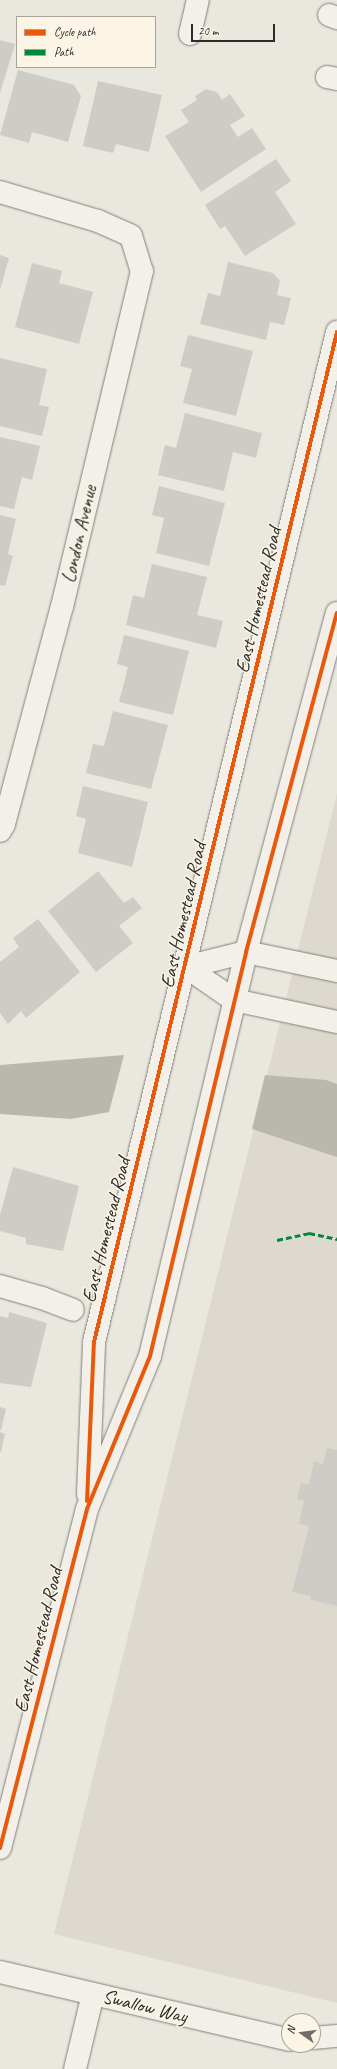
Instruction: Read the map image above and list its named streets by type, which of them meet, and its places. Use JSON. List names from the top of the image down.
{
  "streets": {
    "main road": ["London Avenue", "East Homestead Road", "Swallow Way"]
  },
  "legend": ["Cycle path", "Path"],
  "scale_bar": "20 m",
  "north": "left"
}
